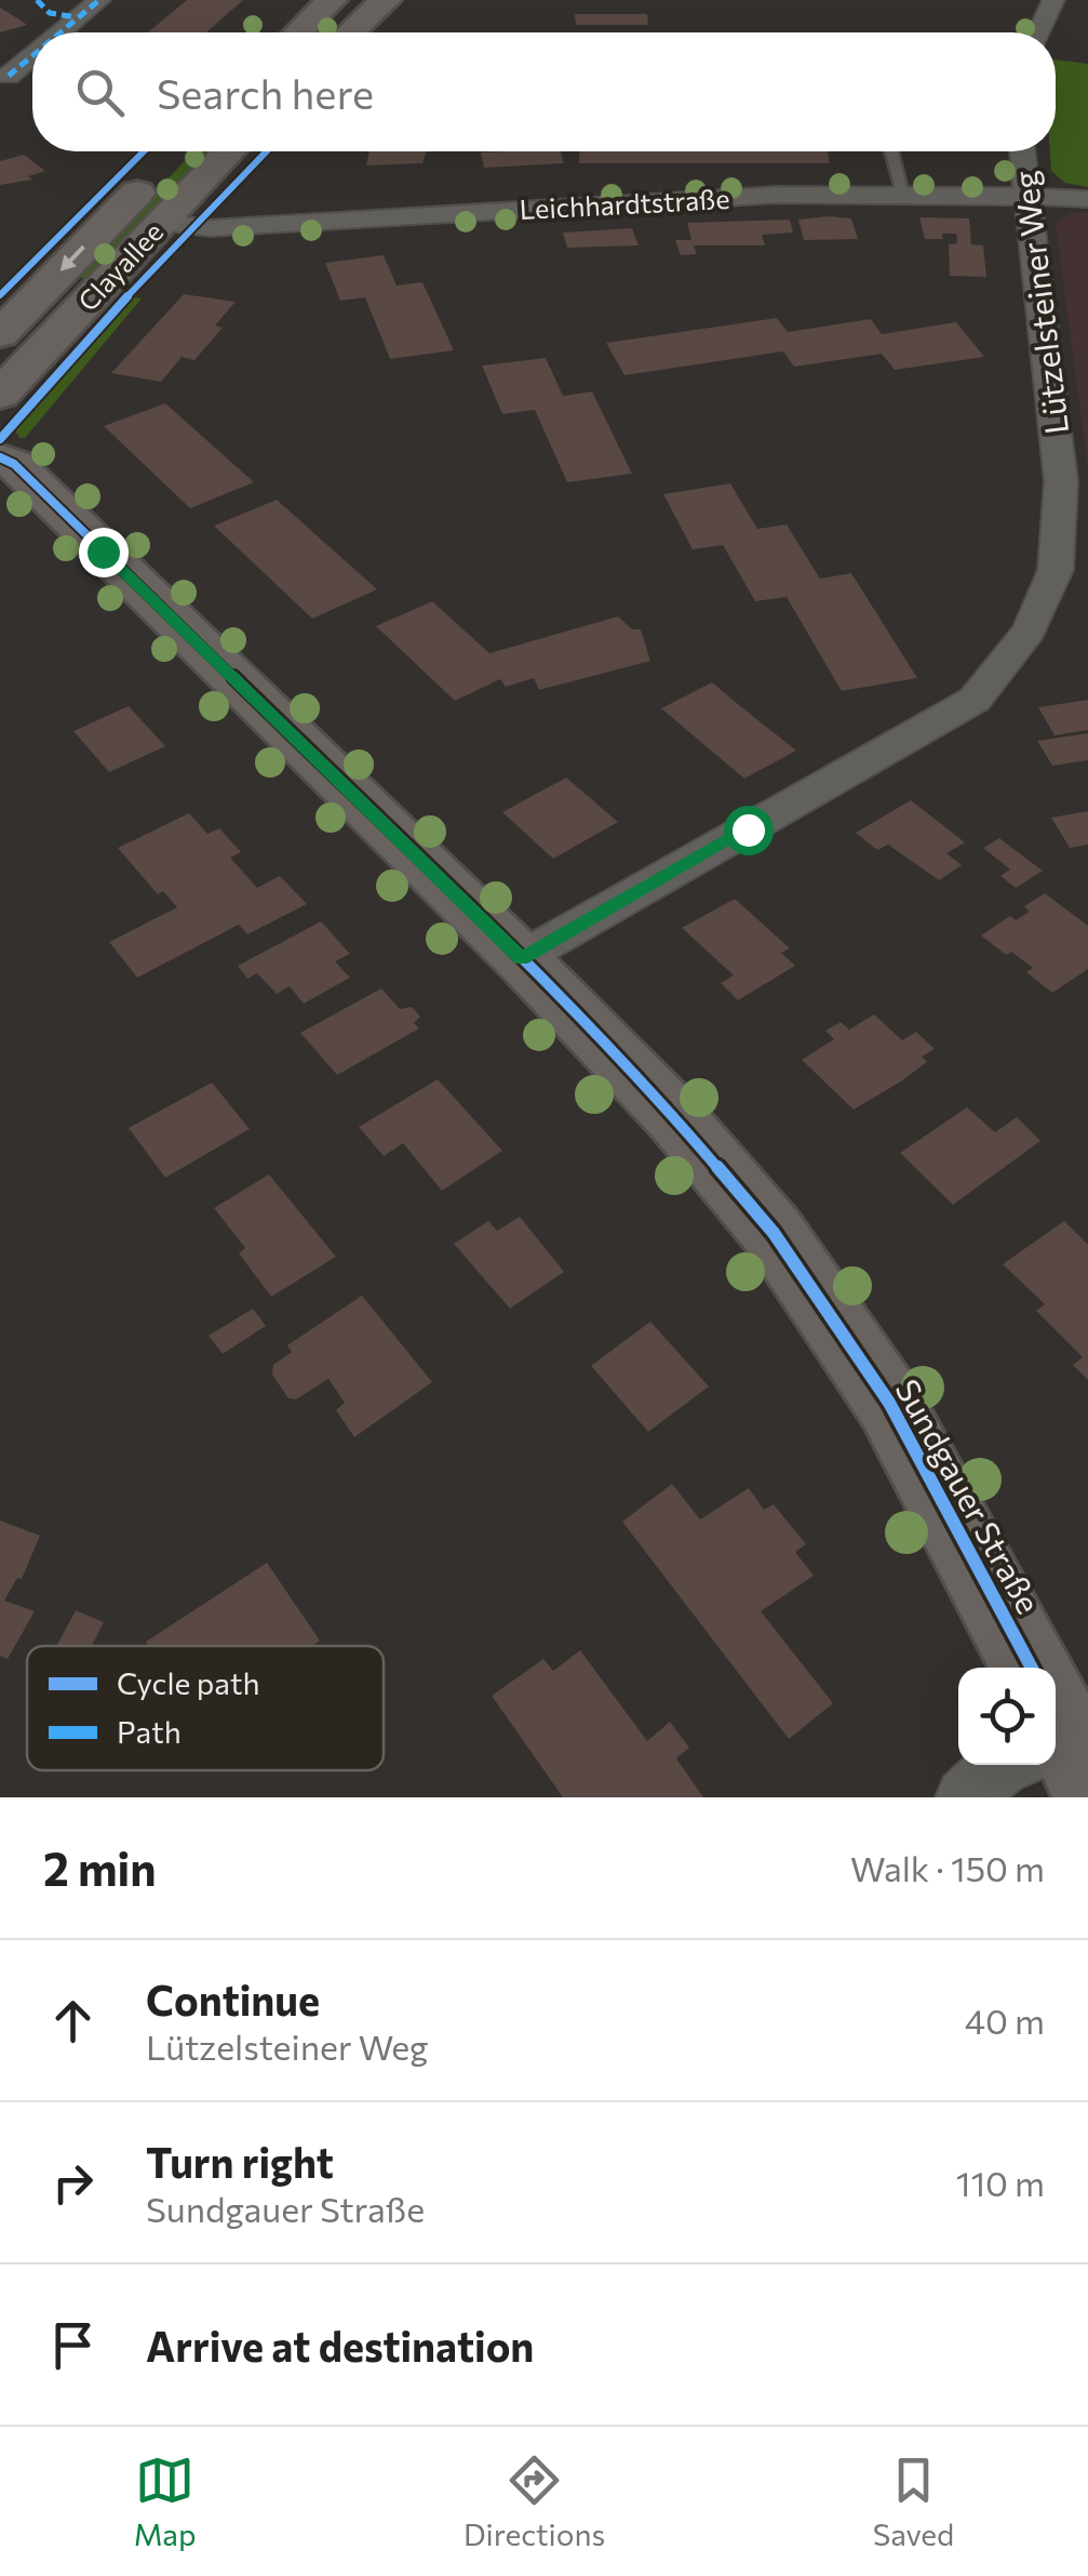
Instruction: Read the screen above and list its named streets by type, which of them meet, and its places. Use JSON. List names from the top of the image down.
{
  "streets": {
    "street": [
      "Leichhardtstraße",
      "Clayallee",
      "Lützelsteiner Weg",
      "Sundgauer Straße"
    ]
  },
  "crossings": [
    ["Leichhardtstraße", "Clayallee"],
    ["Leichhardtstraße", "Lützelsteiner Weg"],
    ["Lützelsteiner Weg", "Sundgauer Straße"]
  ],
  "legend": ["Cycle path", "Path"],
  "page": {
    "search": "Search here",
    "heading": ["2 min", "Walk · 150 m"],
    "list": [
      ["Continue", "Lützelsteiner Weg", "40 m"],
      ["Turn right", "Sundgauer Straße", "110 m"],
      "Arrive at destination"
    ],
    "nav": ["Map", "Directions", "Saved"]
  }
}
